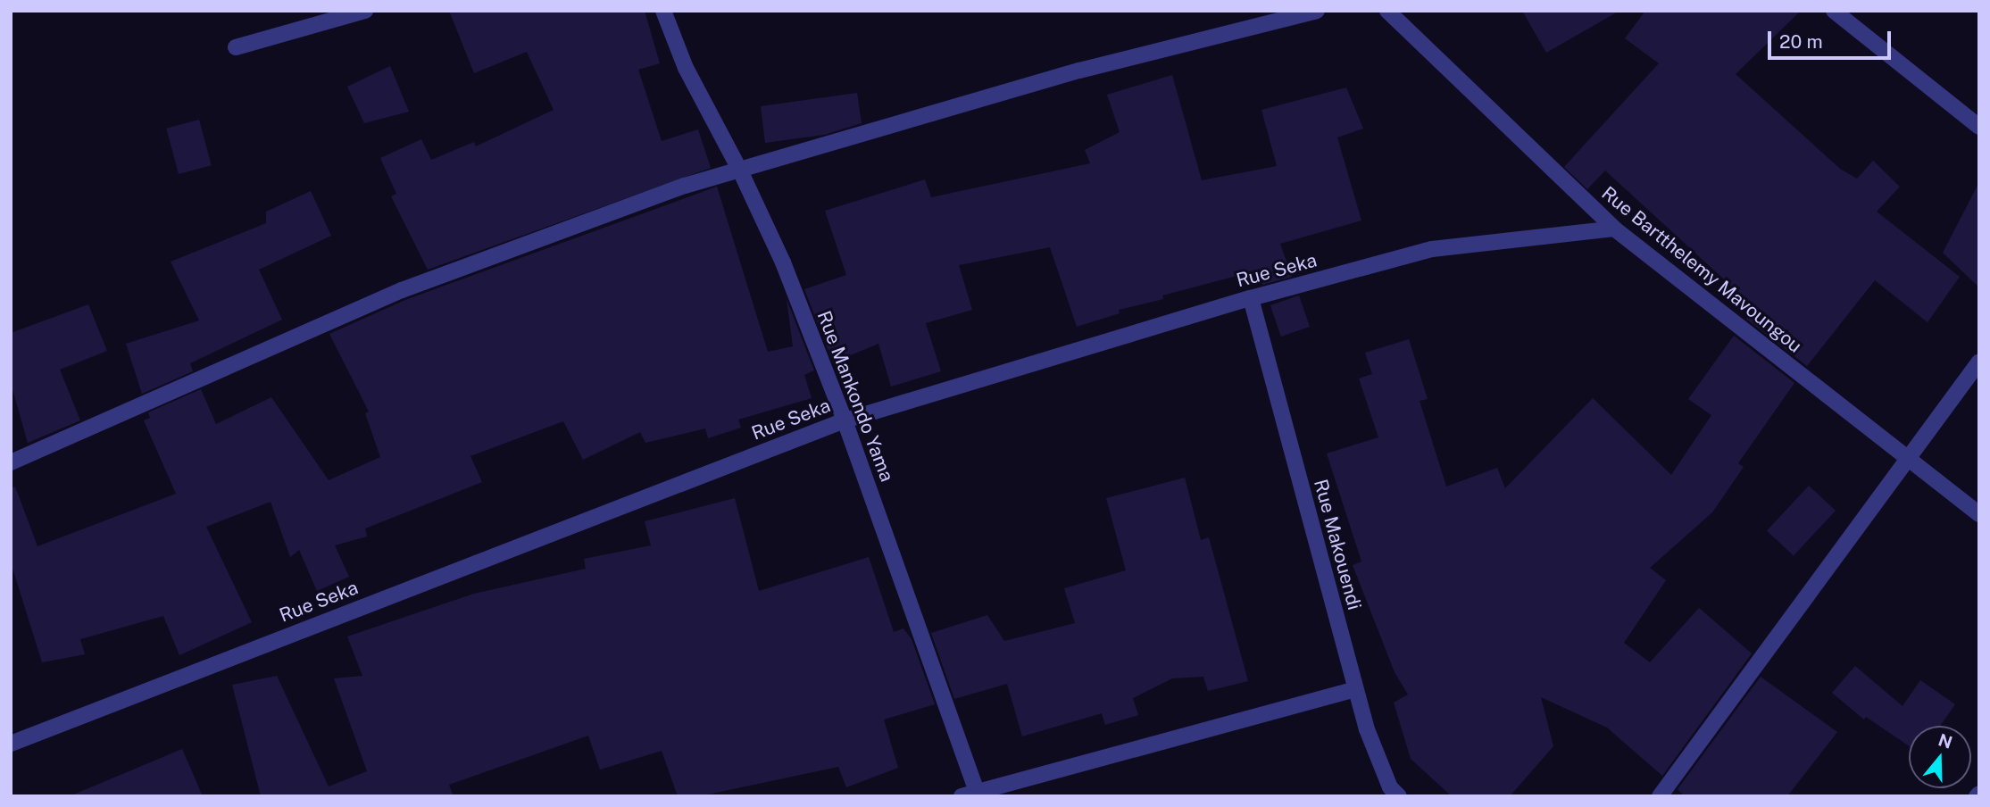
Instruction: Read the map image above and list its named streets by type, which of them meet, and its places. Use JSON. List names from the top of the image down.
{
  "streets": {
    "street": [
      "Rue Bartthelemy Mavoungou",
      "Rue Seka",
      "Rue Mankondo Yama",
      "Rue Makouendi"
    ]
  },
  "crossings": [
    ["Rue Bartthelemy Mavoungou", "Rue Seka"],
    ["Rue Seka", "Rue Mankondo Yama"],
    ["Rue Seka", "Rue Makouendi"]
  ],
  "scale_bar": "20 m",
  "north": "top"
}
